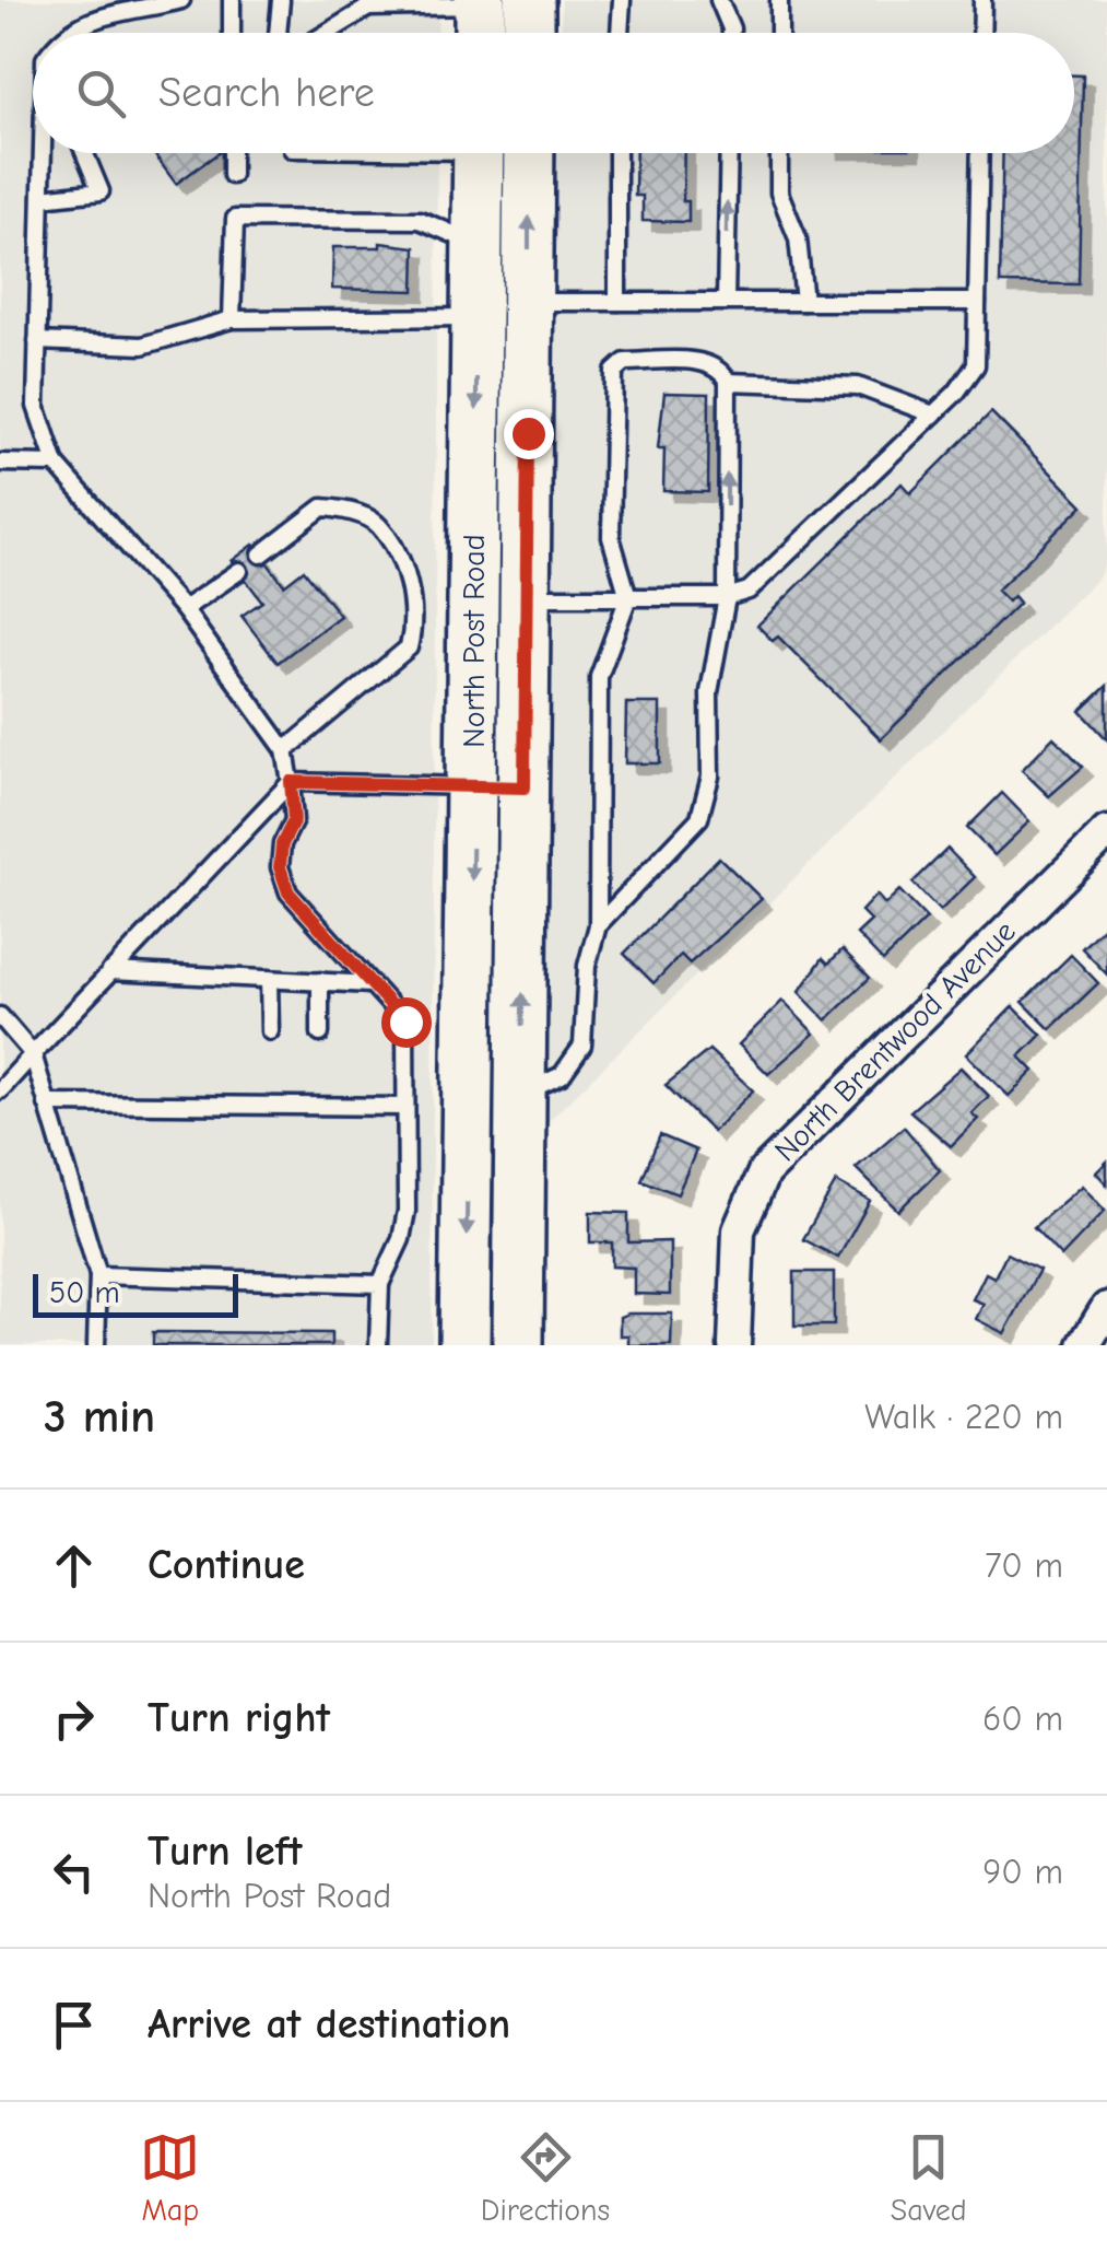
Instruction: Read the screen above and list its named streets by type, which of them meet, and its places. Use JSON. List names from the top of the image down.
{
  "streets": {
    "main road": ["North Post Road"],
    "street": ["North Brentwood Avenue"]
  },
  "scale_bar": "50 m",
  "page": {
    "search": "Search here",
    "scale": "50 m",
    "heading": ["3 min", "Walk · 220 m"],
    "list": [
      ["Continue", "70 m"],
      ["Turn right", "60 m"],
      ["Turn left", "North Post Road", "90 m"],
      "Arrive at destination"
    ],
    "nav": ["Map", "Directions", "Saved"]
  }
}
